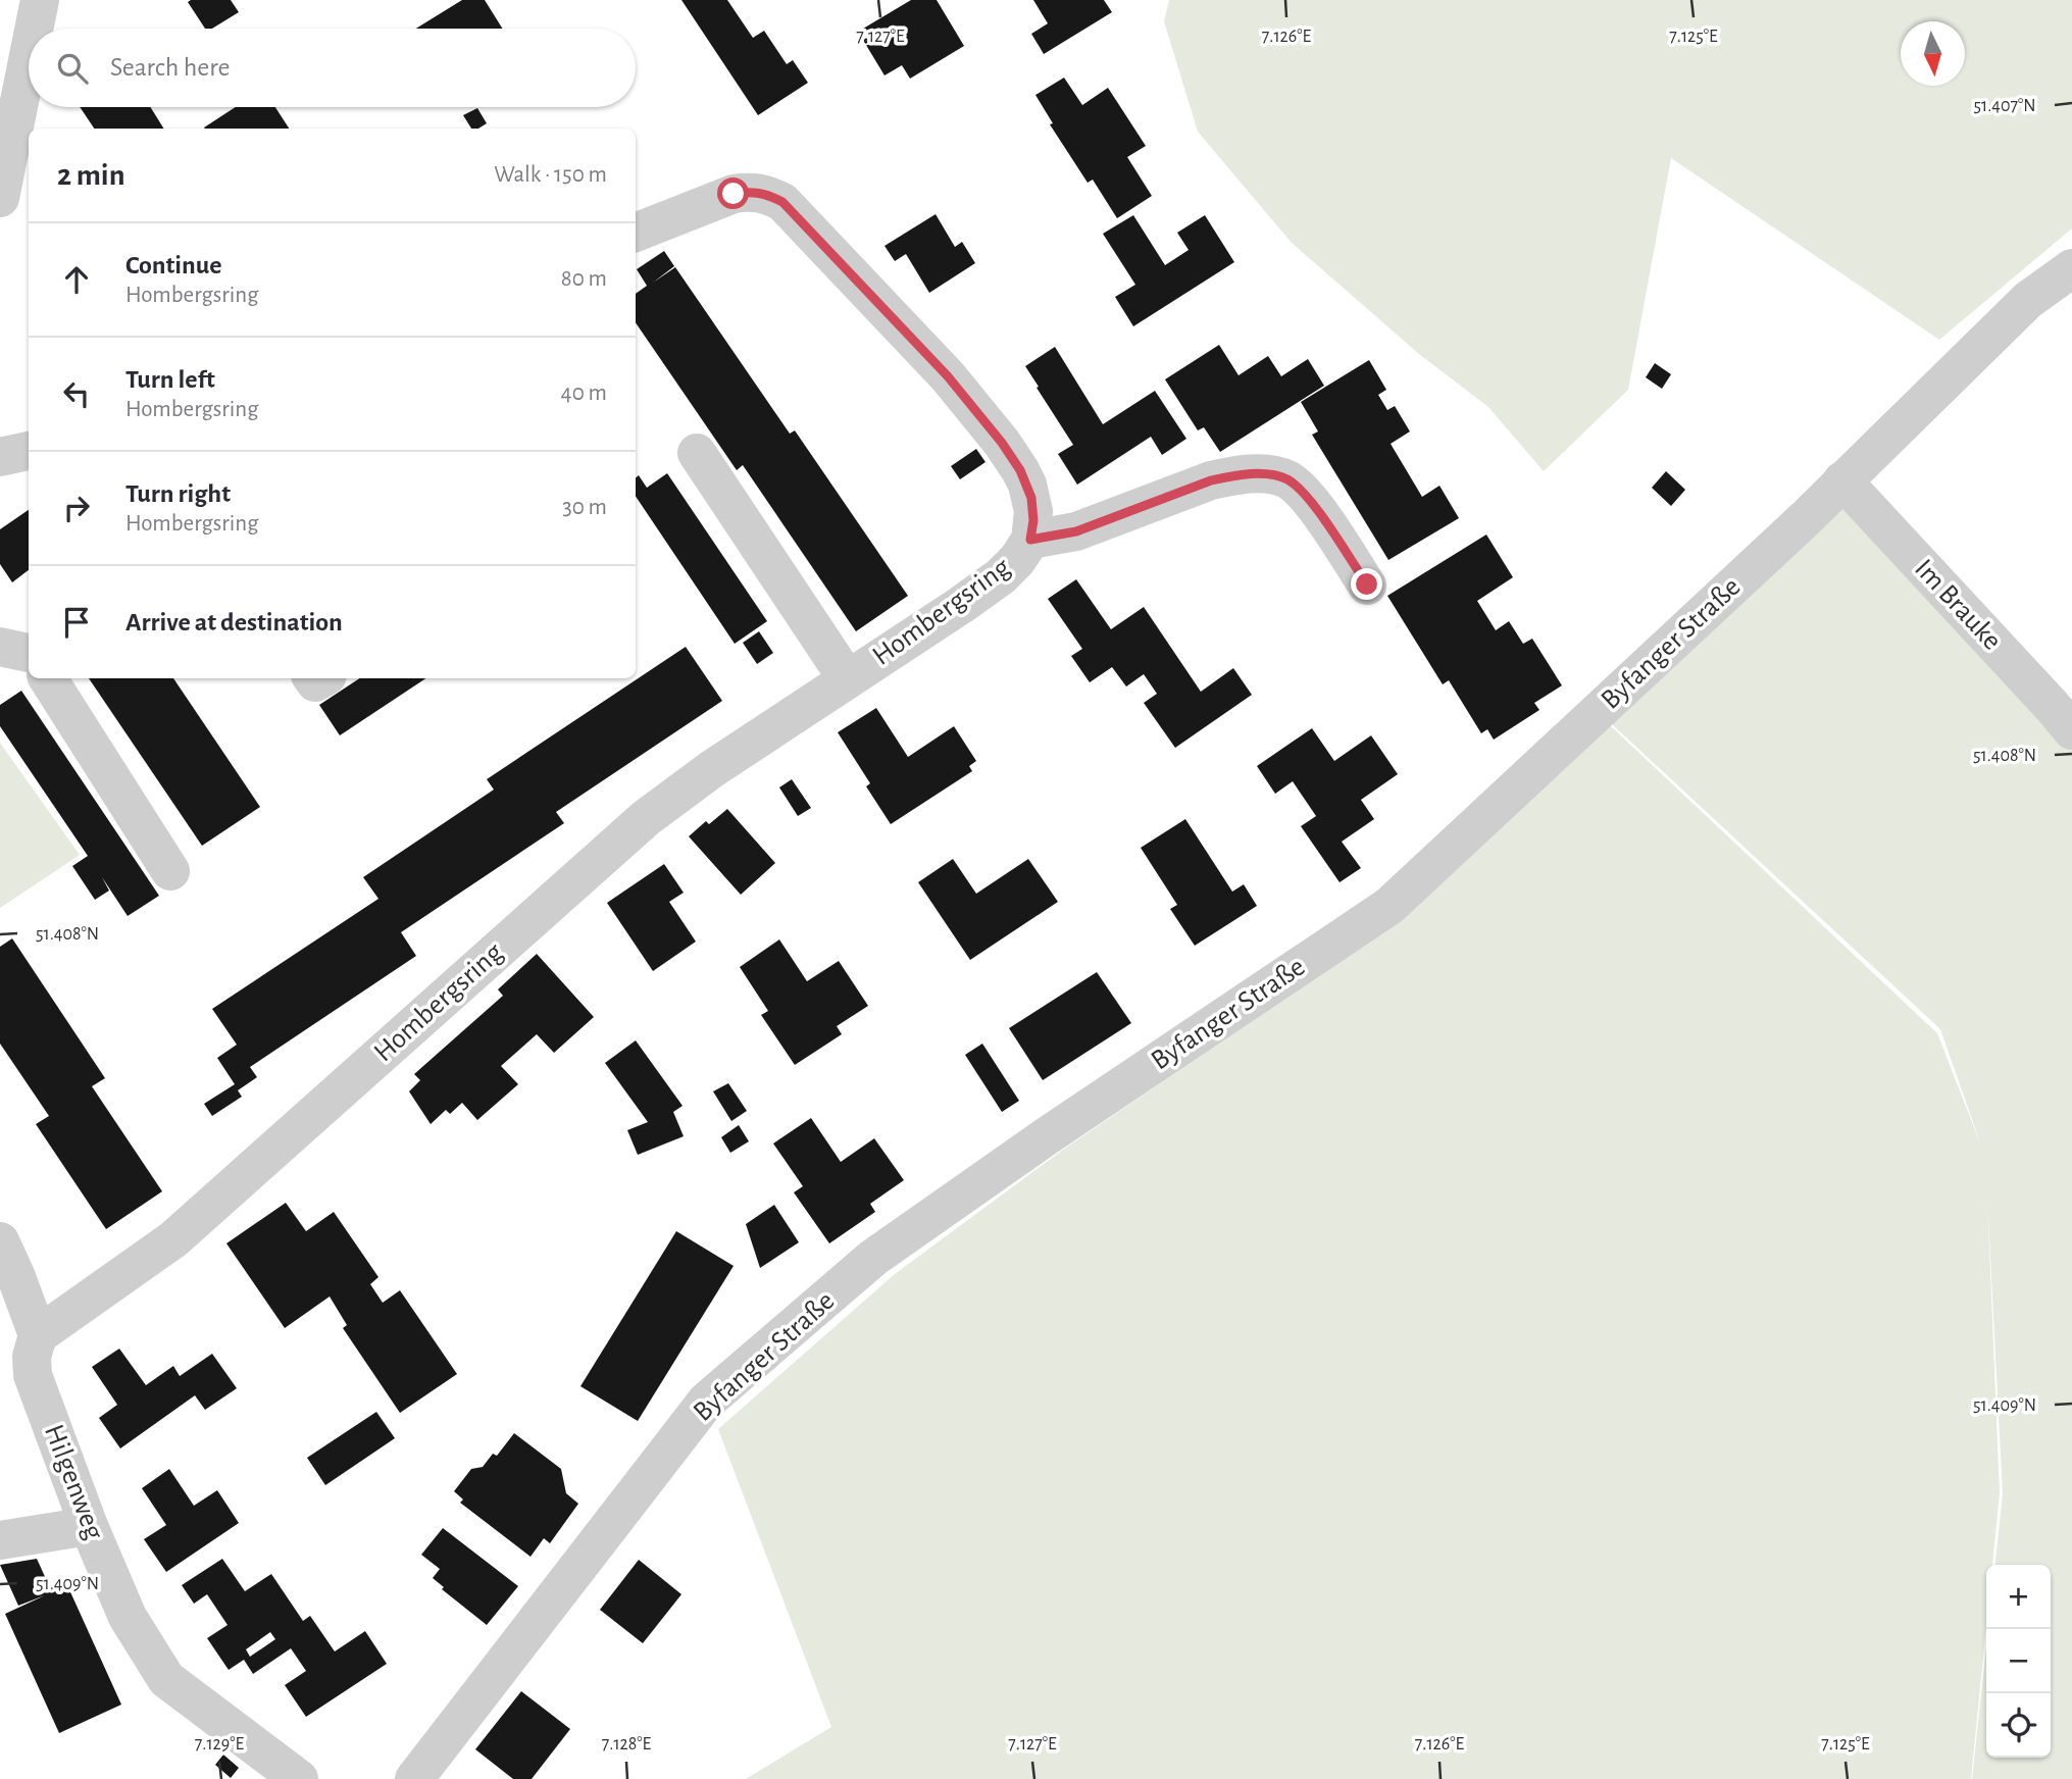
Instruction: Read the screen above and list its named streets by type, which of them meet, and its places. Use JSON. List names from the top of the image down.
{
  "streets": {
    "street": [
      "Im Brauke",
      "Hombergsring",
      "Byfanger Straße",
      "Hilgenweg"
    ]
  },
  "crossings": [
    ["Im Brauke", "Byfanger Straße"],
    ["Hombergsring", "Hilgenweg"]
  ],
  "north": "bottom",
  "page": {
    "search": "Search here",
    "heading": ["2 min", "Walk · 150 m"],
    "list": [
      ["Continue", "Hombergsring", "80 m"],
      ["Turn left", "Hombergsring", "40 m"],
      ["Turn right", "Hombergsring", "30 m"],
      "Arrive at destination"
    ],
    "map_buttons": ["+", "−"]
  },
  "coordinates": [
    "7.127°E",
    "7.126°E",
    "7.125°E",
    "51.407°N",
    "51.408°N",
    "51.409°N",
    "7.129°E",
    "7.128°E"
  ]
}
